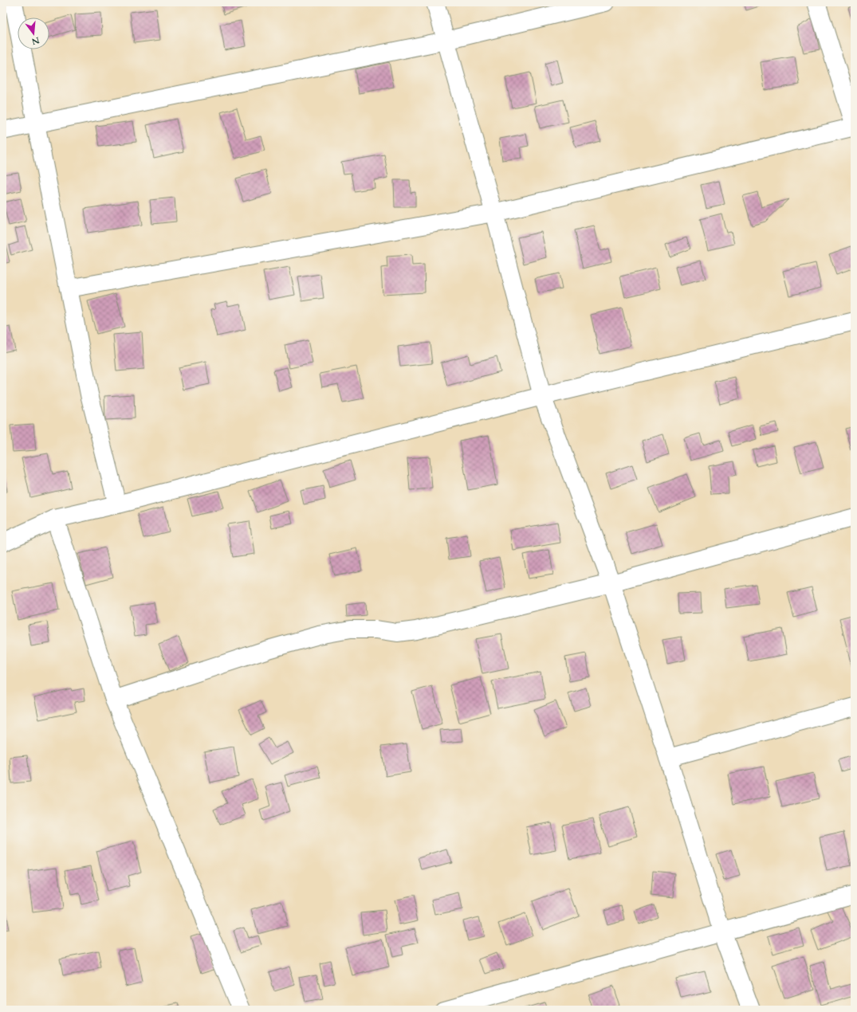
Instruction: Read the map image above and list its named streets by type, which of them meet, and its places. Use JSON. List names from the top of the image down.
{
  "north": "bottom"
}
